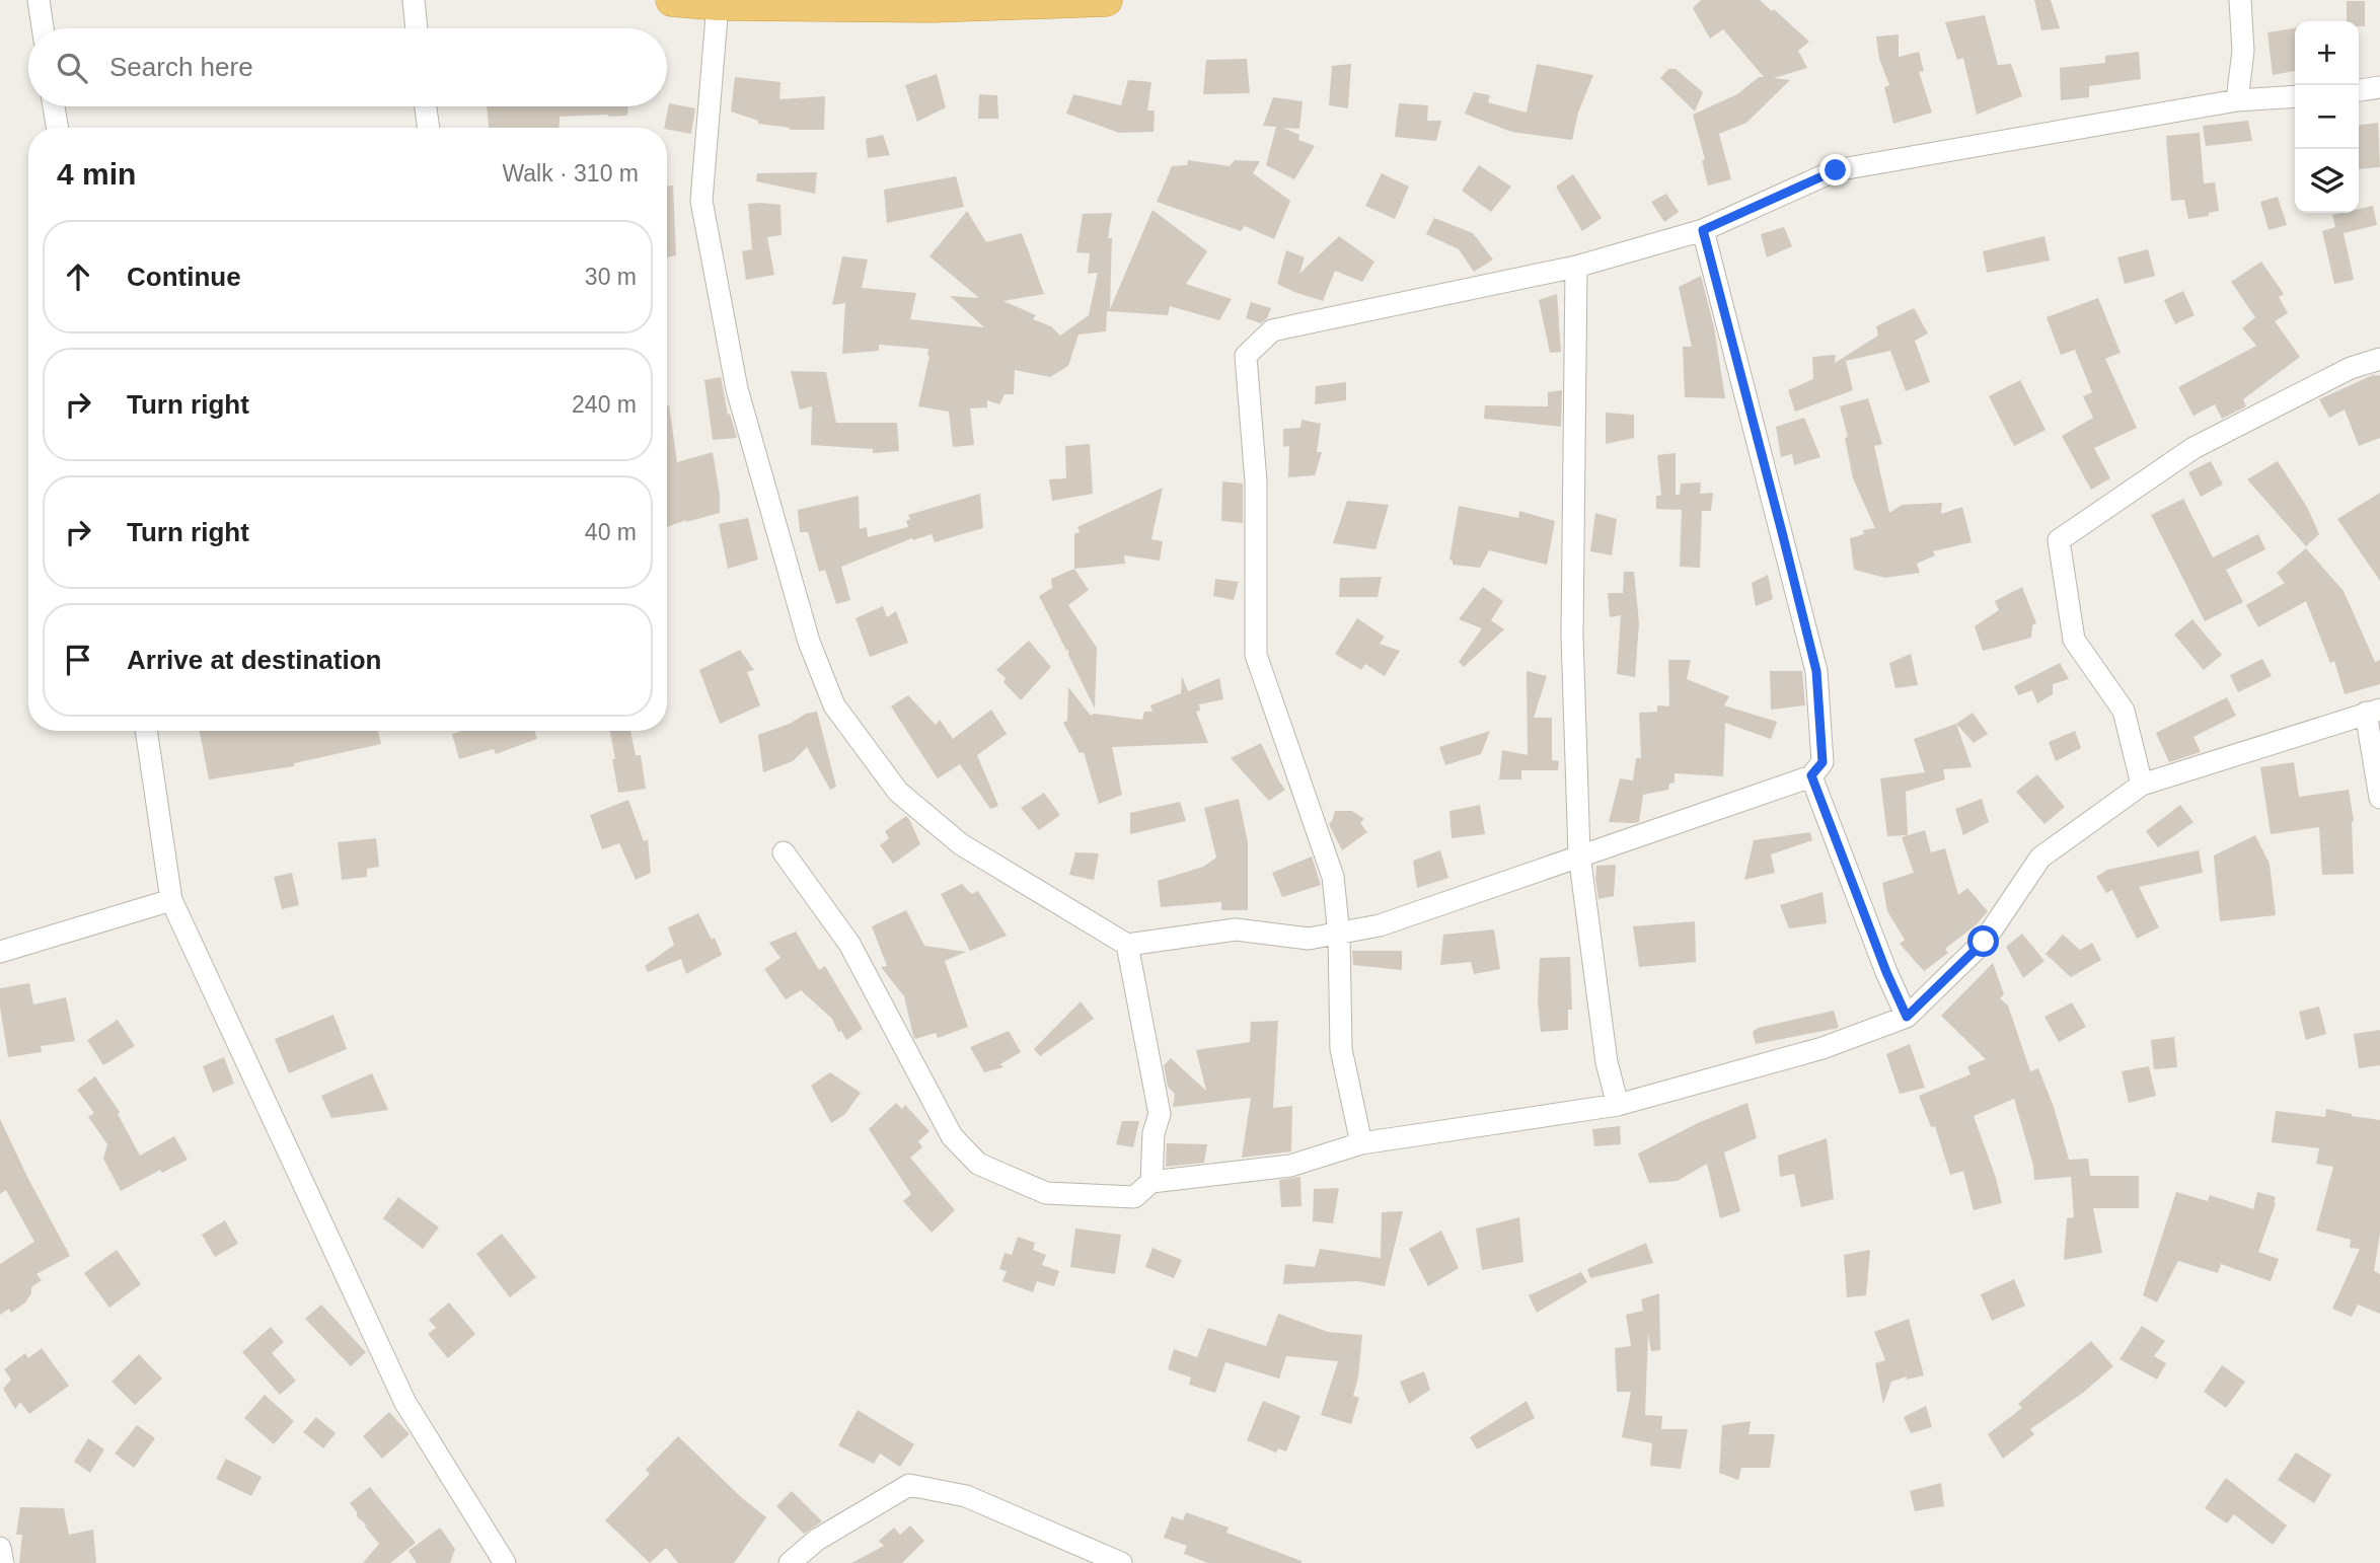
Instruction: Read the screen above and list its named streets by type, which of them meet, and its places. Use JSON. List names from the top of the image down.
{
  "page": {
    "map_buttons": ["+", "−"],
    "search": "Search here",
    "heading": ["4 min", "Walk · 310 m"],
    "list": [
      ["Continue", "30 m"],
      ["Turn right", "240 m"],
      ["Turn right", "40 m"],
      "Arrive at destination"
    ]
  }
}
